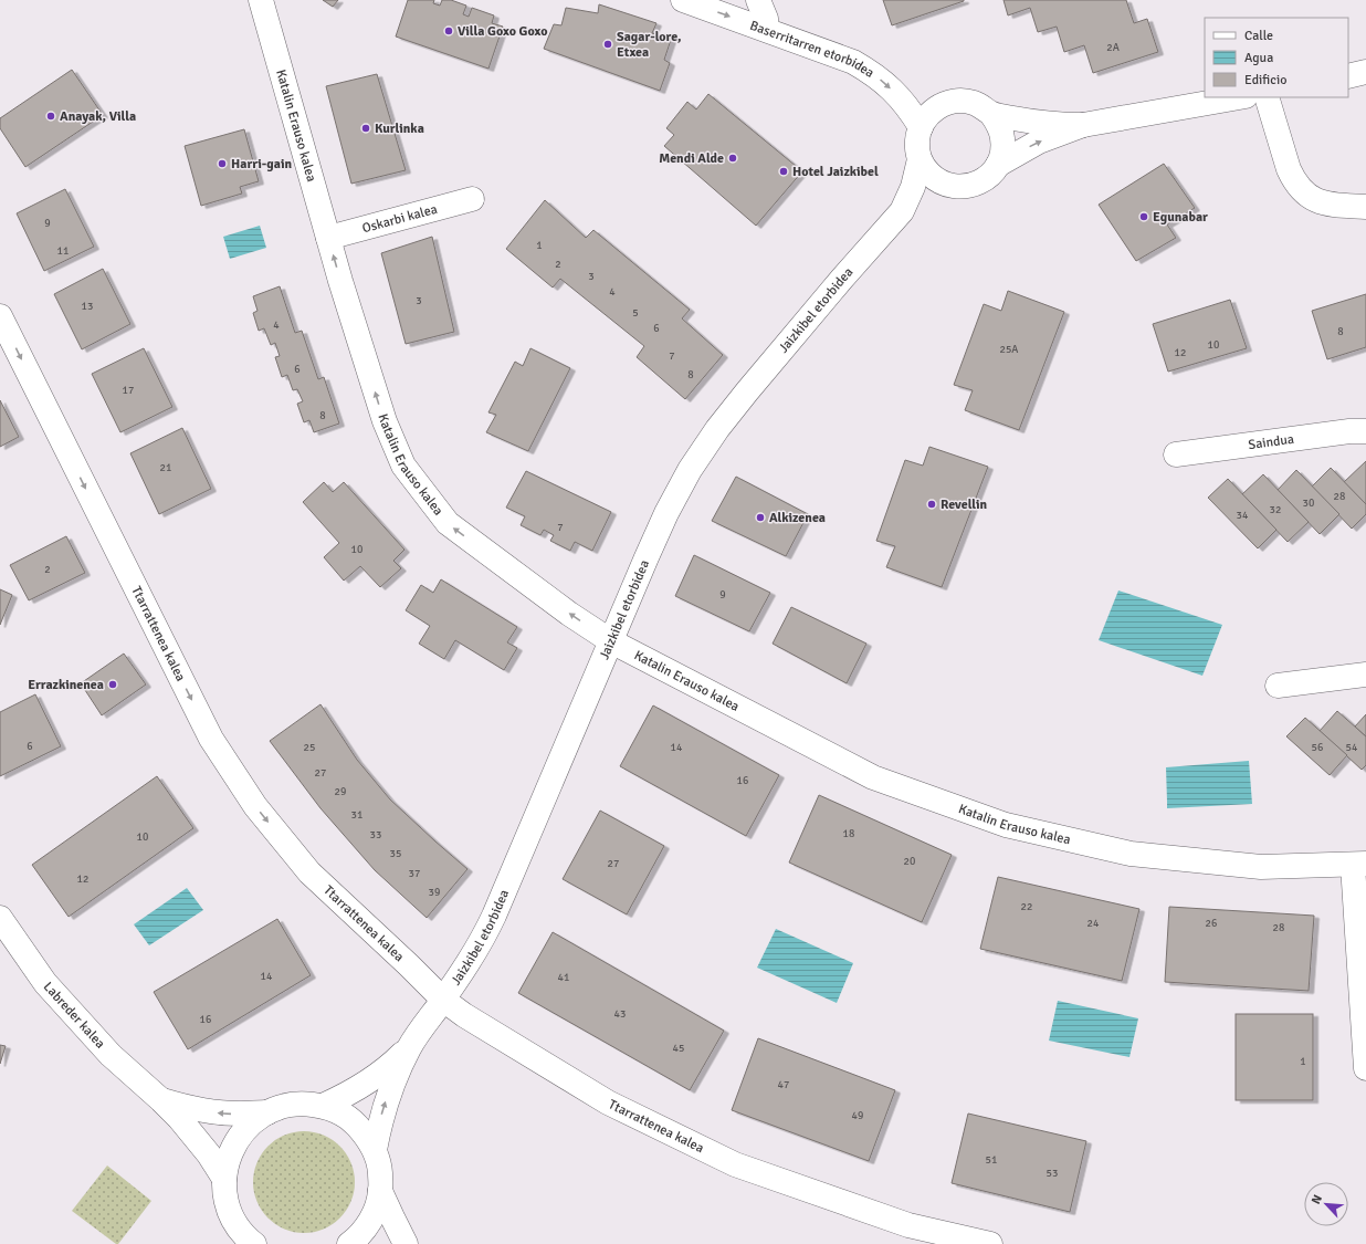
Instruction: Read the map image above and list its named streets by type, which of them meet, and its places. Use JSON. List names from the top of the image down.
{
  "streets": {
    "street": [
      "Baserritarren etorbidea",
      "Katalin Erauso kalea",
      "Oskarbi kalea",
      "Jaizkibel etorbidea",
      "Saindua",
      "Ttarrattenea kalea",
      "Labreder kalea"
    ]
  },
  "crossings": [
    ["Baserritarren etorbidea", "Jaizkibel etorbidea"],
    ["Katalin Erauso kalea", "Oskarbi kalea"],
    ["Katalin Erauso kalea", "Jaizkibel etorbidea"],
    ["Jaizkibel etorbidea", "Ttarrattenea kalea"]
  ],
  "one_way": ["Baserritarren etorbidea", "Ttarrattenea kalea"],
  "places": [
    "Villa Goxo Goxo",
    "Sagar-lore, Etxea",
    "Anayak, Villa",
    "Kurlinka",
    "Mendi Alde",
    "Harri-gain",
    "Hotel Jaizkibel",
    "Egunabar",
    "Revellin",
    "Alkizenea",
    "Errazkinenea"
  ],
  "house_numbers": [
    "2A",
    "9",
    "1",
    "11",
    "2",
    "3",
    "4",
    "3",
    "13",
    "5",
    "4",
    "6",
    "8",
    "10",
    "25A",
    "12",
    "7",
    "6",
    "8",
    "17",
    "8",
    "21",
    "28",
    "30",
    "32",
    "34",
    "7",
    "10",
    "2",
    "9",
    "6",
    "25",
    "14",
    "56",
    "54",
    "27",
    "16",
    "29",
    "31",
    "18",
    "33",
    "10",
    "35",
    "20",
    "27",
    "37",
    "12",
    "39",
    "22",
    "24",
    "26",
    "28",
    "14",
    "41",
    "43",
    "16",
    "45",
    "1",
    "47",
    "49",
    "51",
    "53"
  ],
  "legend": ["Calle", "Agua", "Edificio"],
  "north": "top left"
}
